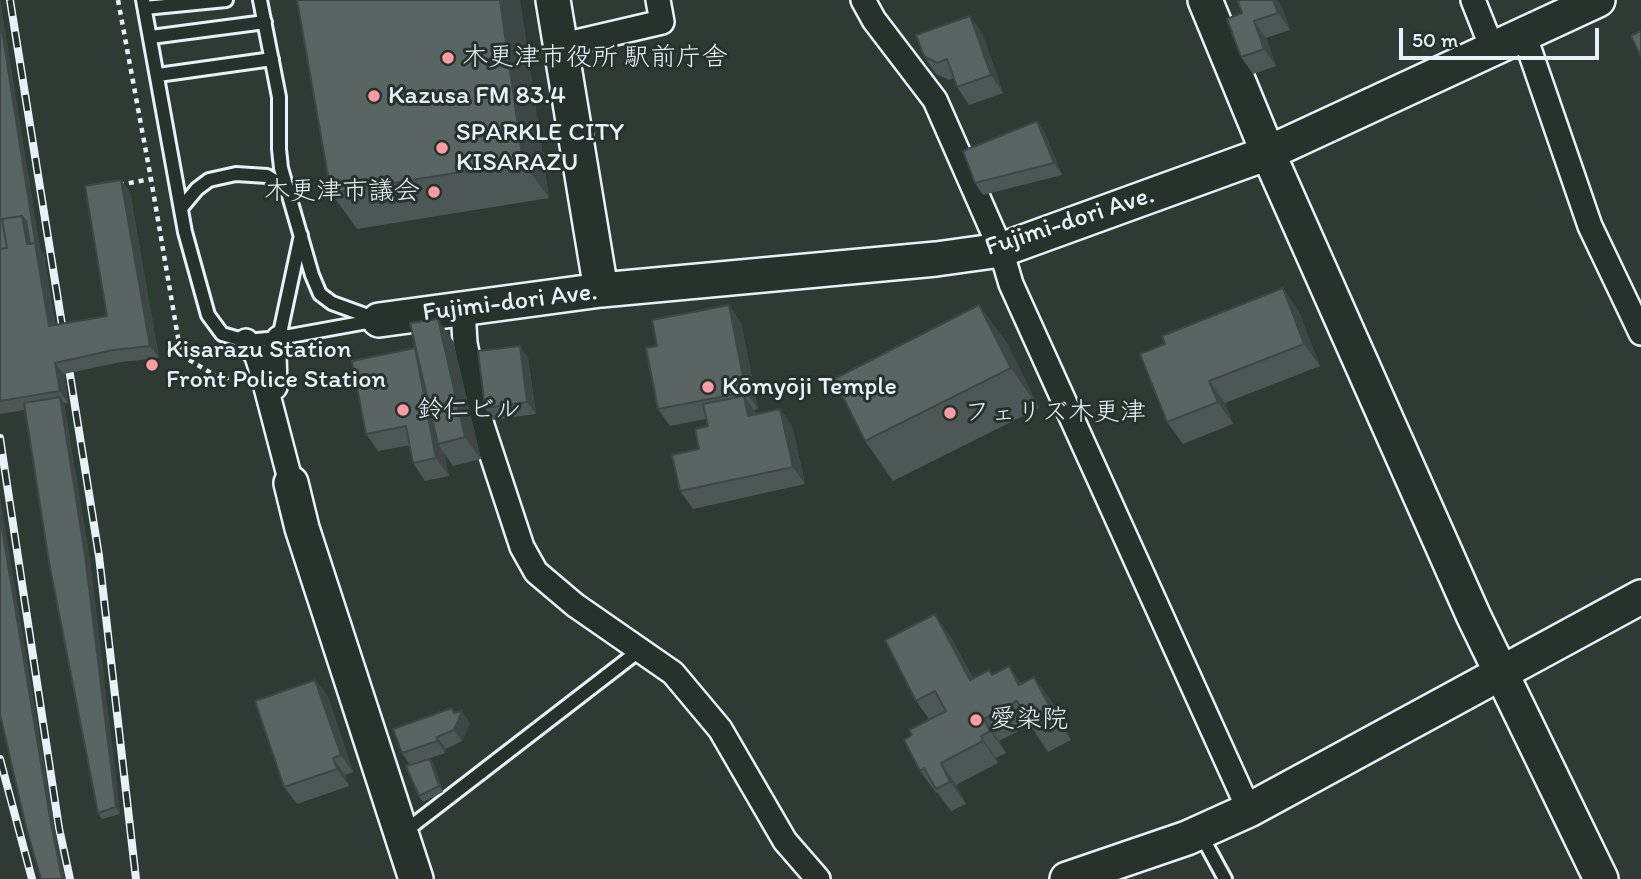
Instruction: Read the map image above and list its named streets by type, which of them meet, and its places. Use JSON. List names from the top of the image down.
{
  "streets": {
    "street": ["Fujimi-dori Ave."]
  },
  "places": [
    "木更津市役所 駅前庁舎",
    "Kazusa FM 83.4",
    "SPARKLE CITY KISARAZU",
    "木更津市議会",
    "Kisarazu Station Front Police Station",
    "Kōmyōji Temple",
    "鈴仁ビル",
    "フェリズ木更津",
    "愛染院"
  ],
  "scale_bar": "50 m"
}
